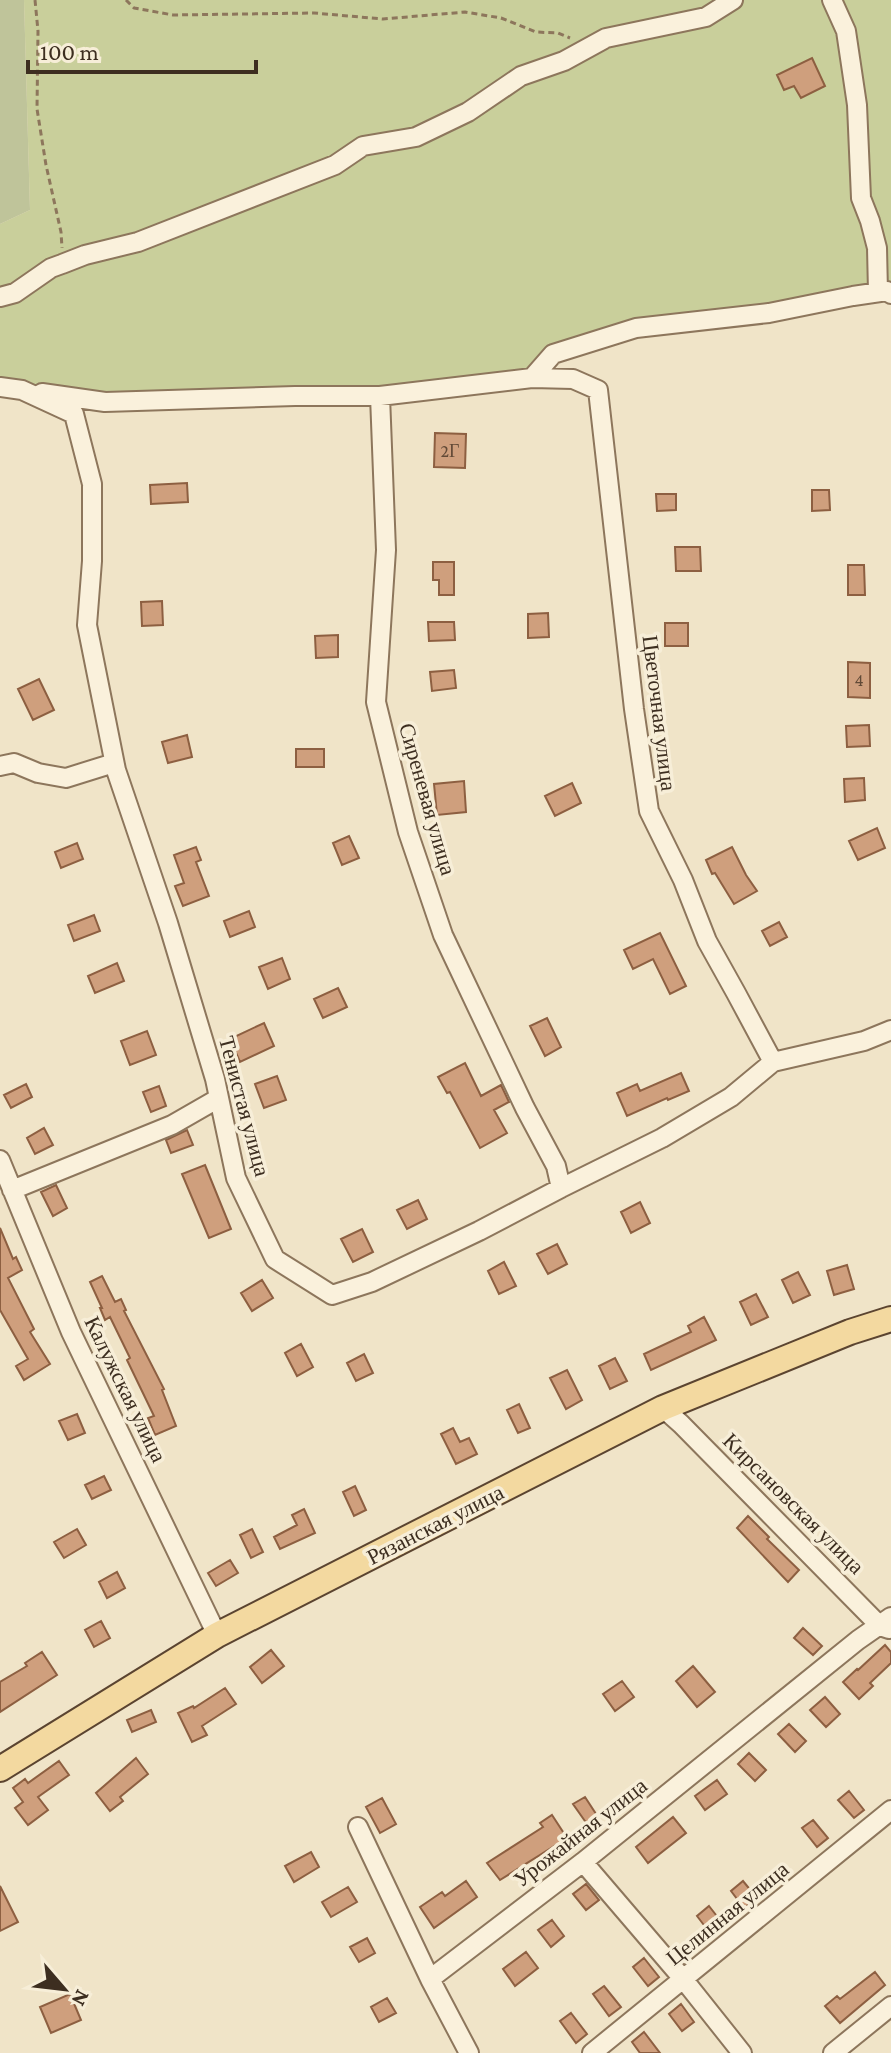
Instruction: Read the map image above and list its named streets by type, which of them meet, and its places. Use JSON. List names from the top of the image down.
{
  "streets": {
    "main road": ["Рязанская улица"],
    "street": [
      "Цветочная улица",
      "Сиреневая улица",
      "Тенистая улица",
      "Калужская улица",
      "Кирсановская улица",
      "Урожайная улица",
      "Целинная улица"
    ]
  },
  "crossings": [
    ["Цветочная улица", "Тенистая улица"],
    ["Сиреневая улица", "Тенистая улица"],
    ["Калужская улица", "Рязанская улица"],
    ["Кирсановская улица", "Рязанская улица"],
    ["Кирсановская улица", "Урожайная улица"]
  ],
  "house_numbers": ["2Г", "4"],
  "scale_bar": "100 m",
  "north": "bottom right"
}
